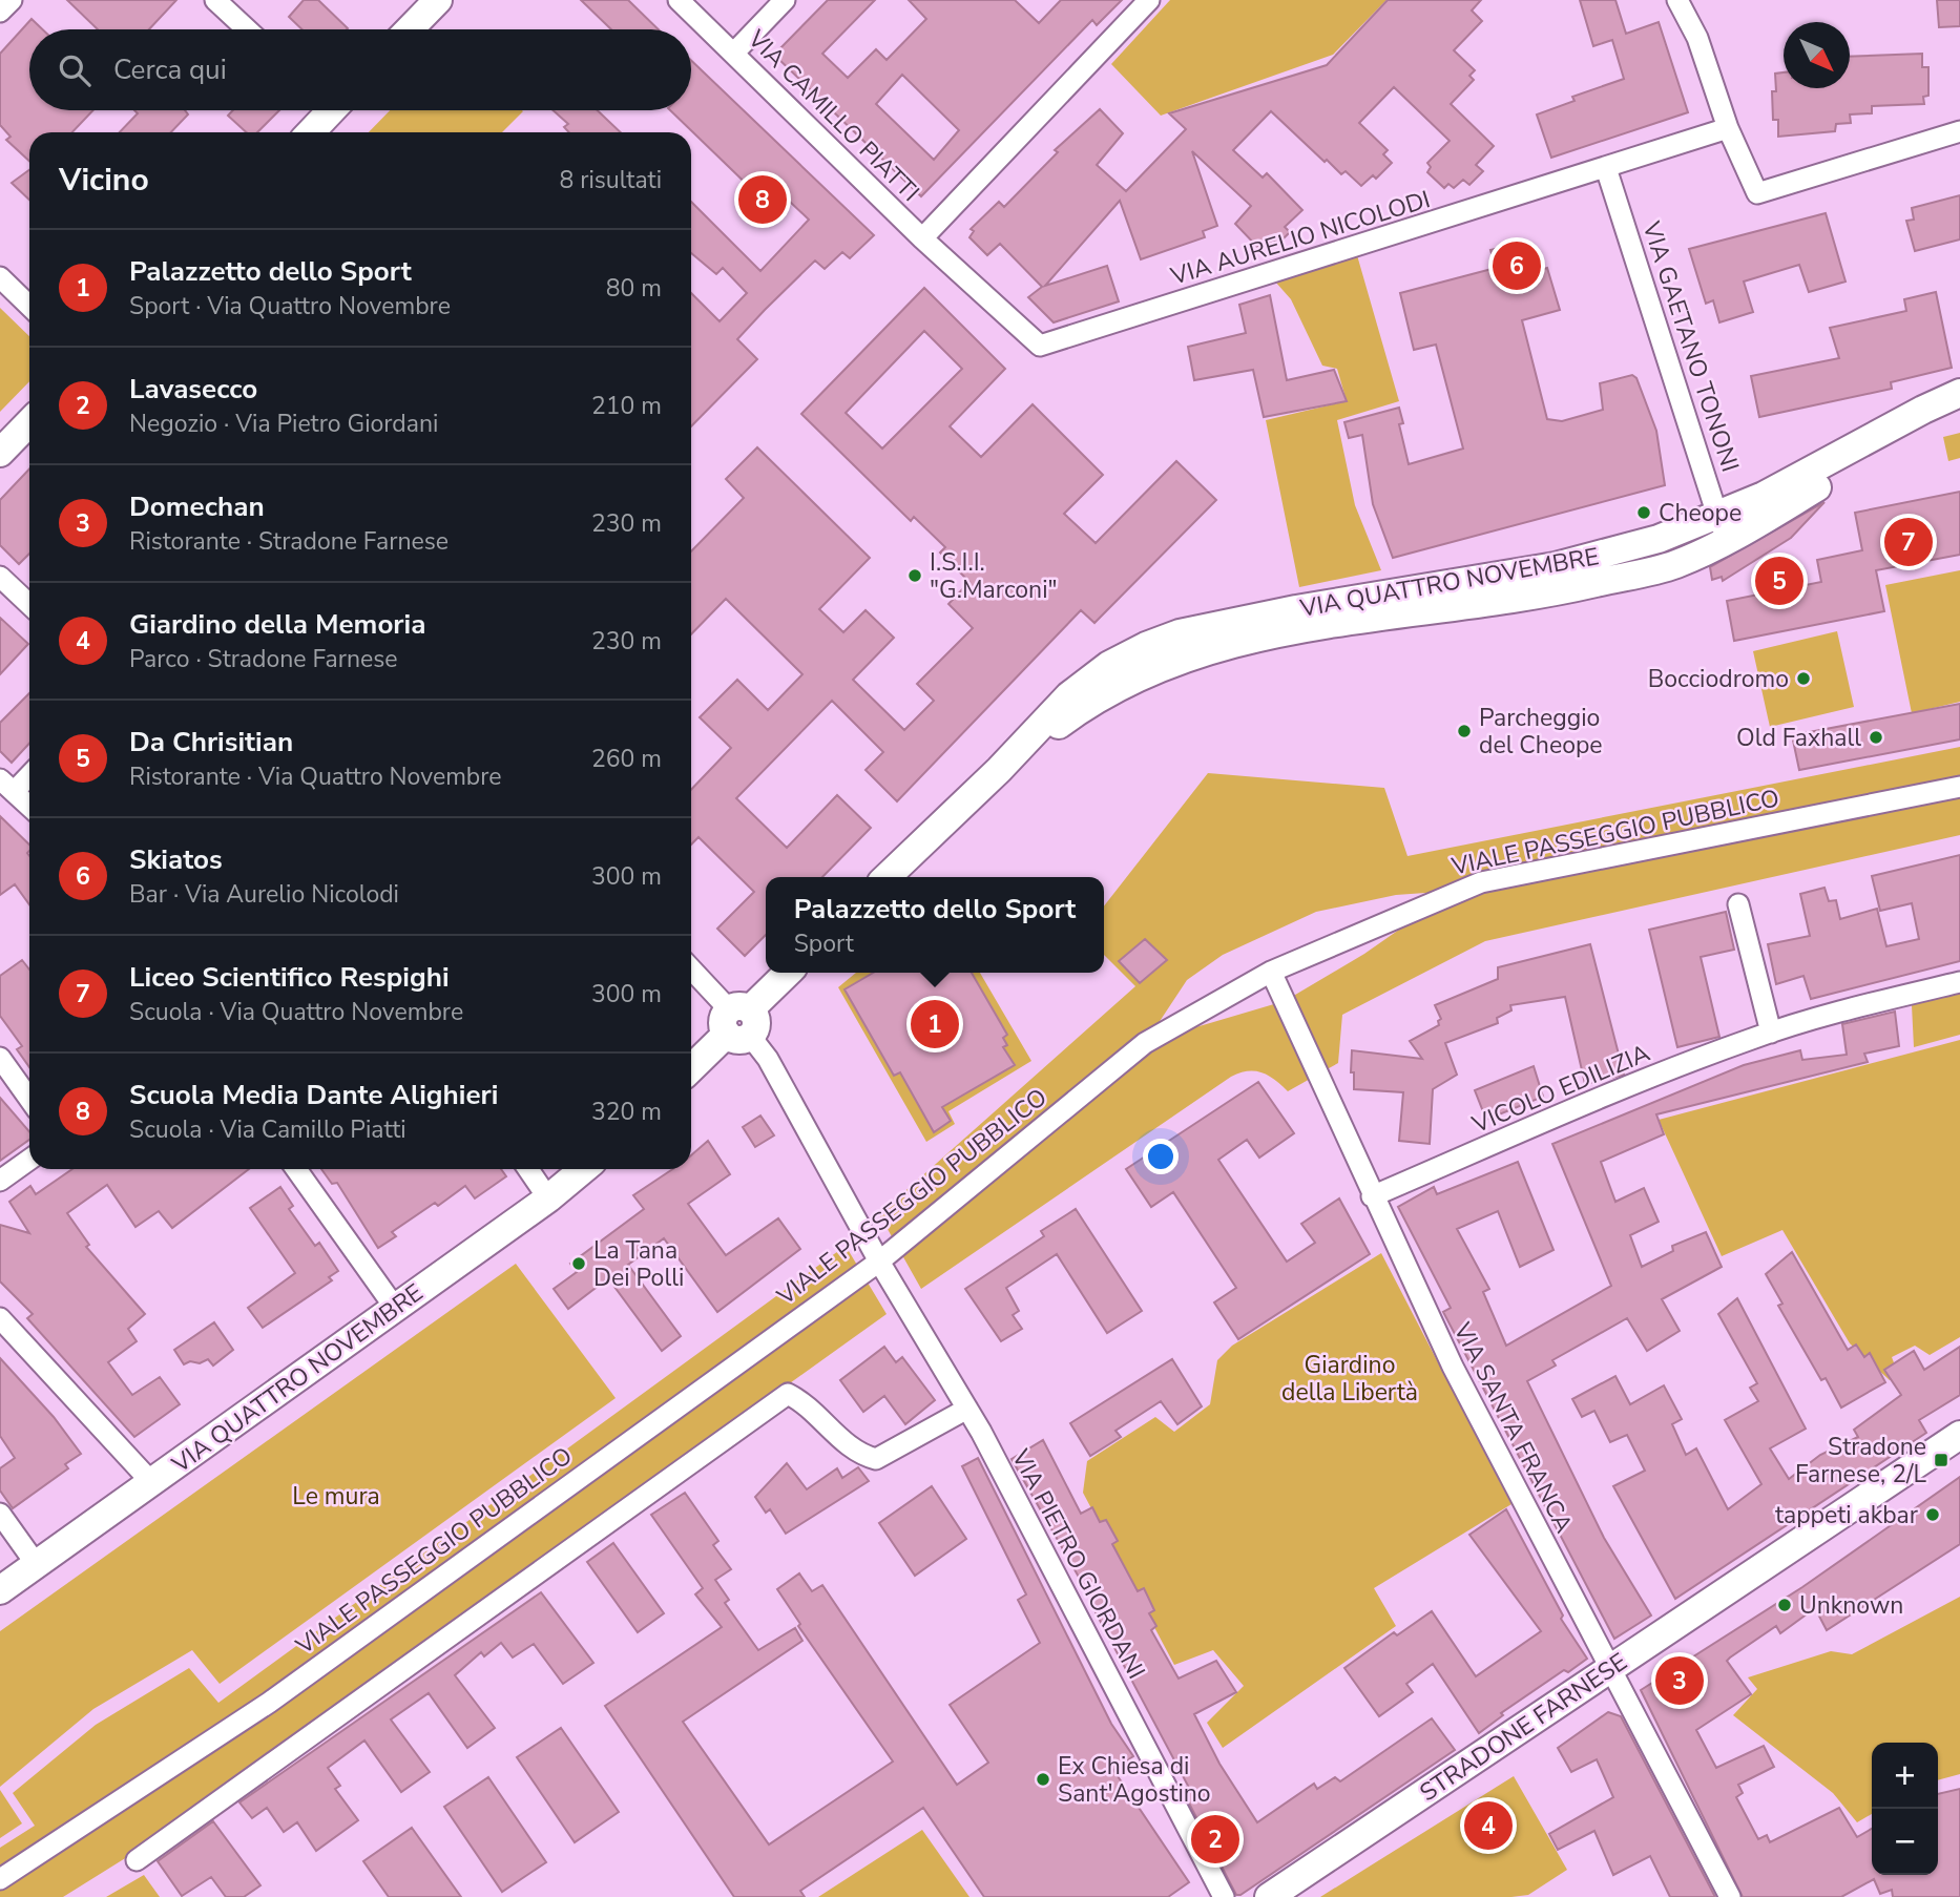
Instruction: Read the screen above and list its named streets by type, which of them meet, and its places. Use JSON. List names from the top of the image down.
{
  "streets": {
    "main road": ["VIA QUATTRO NOVEMBRE", "STRADONE FARNESE"],
    "street": [
      "VIA CAMILLO PIATTI",
      "VIA AURELIO NICOLODI",
      "VIA GAETANO TONONI",
      "VIALE PASSEGGIO PUBBLICO",
      "VICOLO EDILIZIA",
      "VIA SANTA FRANCA",
      "VIA PIETRO GIORDANI"
    ]
  },
  "crossings": [
    ["VIA CAMILLO PIATTI", "VIA AURELIO NICOLODI"],
    ["VIA AURELIO NICOLODI", "VIA GAETANO TONONI"],
    ["VIA GAETANO TONONI", "VIA QUATTRO NOVEMBRE"],
    ["VIALE PASSEGGIO PUBBLICO", "VIA SANTA FRANCA"],
    ["VIALE PASSEGGIO PUBBLICO", "VIA PIETRO GIORDANI"],
    ["VICOLO EDILIZIA", "VIA SANTA FRANCA"],
    ["VIA SANTA FRANCA", "STRADONE FARNESE"]
  ],
  "parks": ["Giardino della Libertà", "Le mura"],
  "places": {
    "other": [
      "Cheope",
      "I.S.I.I. \"G.Marconi\"",
      "Bocciodromo",
      "Parcheggio del Cheope",
      "Old Faxhall",
      "La Tana Dei Polli",
      "tappeti akbar",
      "Unknown",
      "Ex Chiesa di Sant'Agostino"
    ],
    "transit": ["Stradone Farnese, 2/L"]
  },
  "north": "bottom right",
  "page": {
    "search": "Cerca qui",
    "heading": ["Vicino", "8 risultati"],
    "pins": [
      "8",
      "6",
      "7",
      "5",
      "1",
      "3",
      "4",
      "2"
    ],
    "list": [
      {
        "mark": "1",
        "name": "Palazzetto dello Sport",
        "note": "Sport · Via Quattro Novembre",
        "value": "80 m"
      },
      {
        "mark": "2",
        "name": "Lavasecco",
        "note": "Negozio · Via Pietro Giordani",
        "value": "210 m"
      },
      {
        "mark": "3",
        "name": "Domechan",
        "note": "Ristorante · Stradone Farnese",
        "value": "230 m"
      },
      {
        "mark": "4",
        "name": "Giardino della Memoria",
        "note": "Parco · Stradone Farnese",
        "value": "230 m"
      },
      {
        "mark": "5",
        "name": "Da Chrisitian",
        "note": "Ristorante · Via Quattro Novembre",
        "value": "260 m"
      },
      {
        "mark": "6",
        "name": "Skiatos",
        "note": "Bar · Via Aurelio Nicolodi",
        "value": "300 m"
      },
      {
        "mark": "7",
        "name": "Liceo Scientifico Respighi",
        "note": "Scuola · Via Quattro Novembre",
        "value": "300 m"
      },
      {
        "mark": "8",
        "name": "Scuola Media Dante Alighieri",
        "note": "Scuola · Via Camillo Piatti",
        "value": "320 m"
      }
    ],
    "popup": ["Palazzetto dello Sport", "Sport"],
    "map_buttons": ["+", "−"]
  }
}
